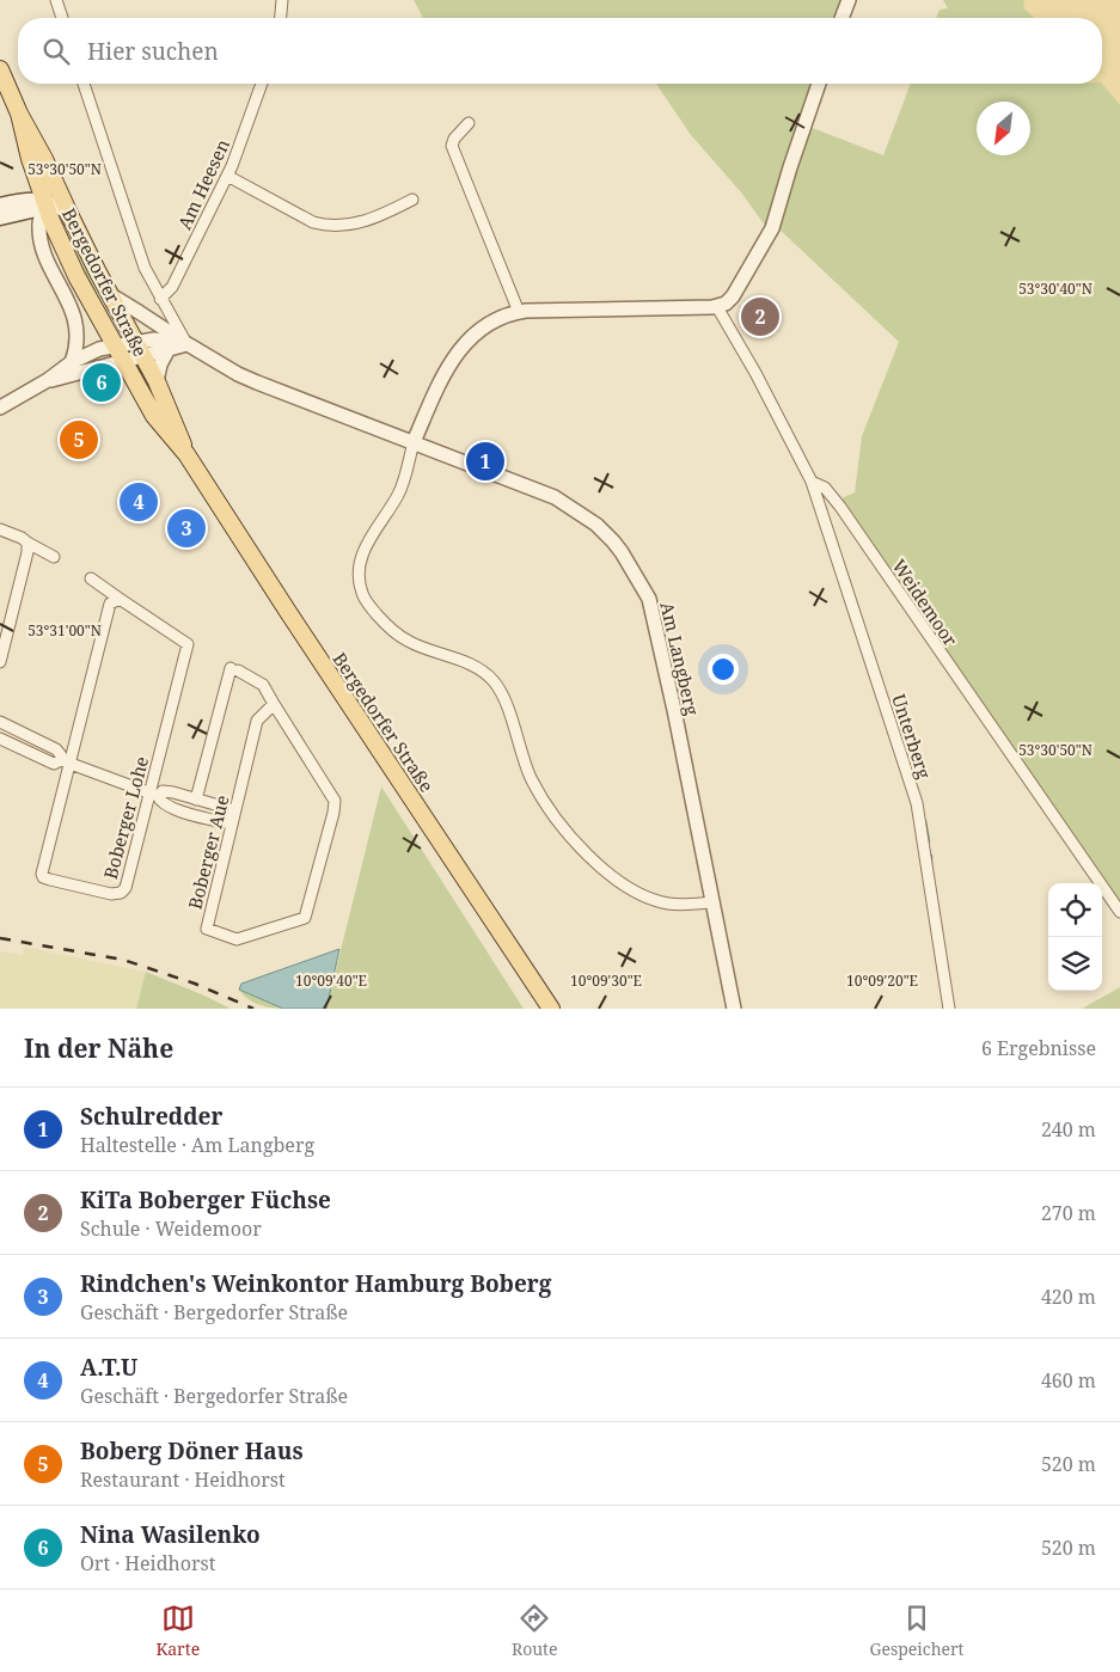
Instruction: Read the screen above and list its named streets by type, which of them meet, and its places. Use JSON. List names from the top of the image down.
{
  "streets": {
    "main road": ["Bergedorfer Straße"],
    "street": [
      "Am Heesen",
      "Weidemoor",
      "Am Langberg",
      "Unterberg",
      "Boberger Lohe",
      "Boberger Aue"
    ]
  },
  "crossings": [
    ["Am Heesen", "Am Langberg"],
    ["Bergedorfer Straße", "Am Langberg"],
    ["Weidemoor", "Unterberg"]
  ],
  "north": "bottom left",
  "page": {
    "search": "Hier suchen",
    "pins": [
      "2",
      "6",
      "5",
      "1",
      "4",
      "3"
    ],
    "heading": ["In der Nähe", "6 Ergebnisse"],
    "list": [
      {
        "mark": "1",
        "name": "Schulredder",
        "note": "Haltestelle · Am Langberg",
        "value": "240 m"
      },
      {
        "mark": "2",
        "name": "KiTa Boberger Füchse",
        "note": "Schule · Weidemoor",
        "value": "270 m"
      },
      {
        "mark": "3",
        "name": "Rindchen's Weinkontor Hamburg Boberg",
        "note": "Geschäft · Bergedorfer Straße",
        "value": "420 m"
      },
      {
        "mark": "4",
        "name": "A.T.U",
        "note": "Geschäft · Bergedorfer Straße",
        "value": "460 m"
      },
      {
        "mark": "5",
        "name": "Boberg Döner Haus",
        "note": "Restaurant · Heidhorst",
        "value": "520 m"
      },
      {
        "mark": "6",
        "name": "Nina Wasilenko",
        "note": "Ort · Heidhorst",
        "value": "520 m"
      }
    ],
    "nav": ["Karte", "Route", "Gespeichert"]
  },
  "coordinates": [
    "53°30'50\"N",
    "53°30'40\"N",
    "53°31'00\"N",
    "10°09'40\"E",
    "10°09'30\"E",
    "10°09'20\"E"
  ]
}
